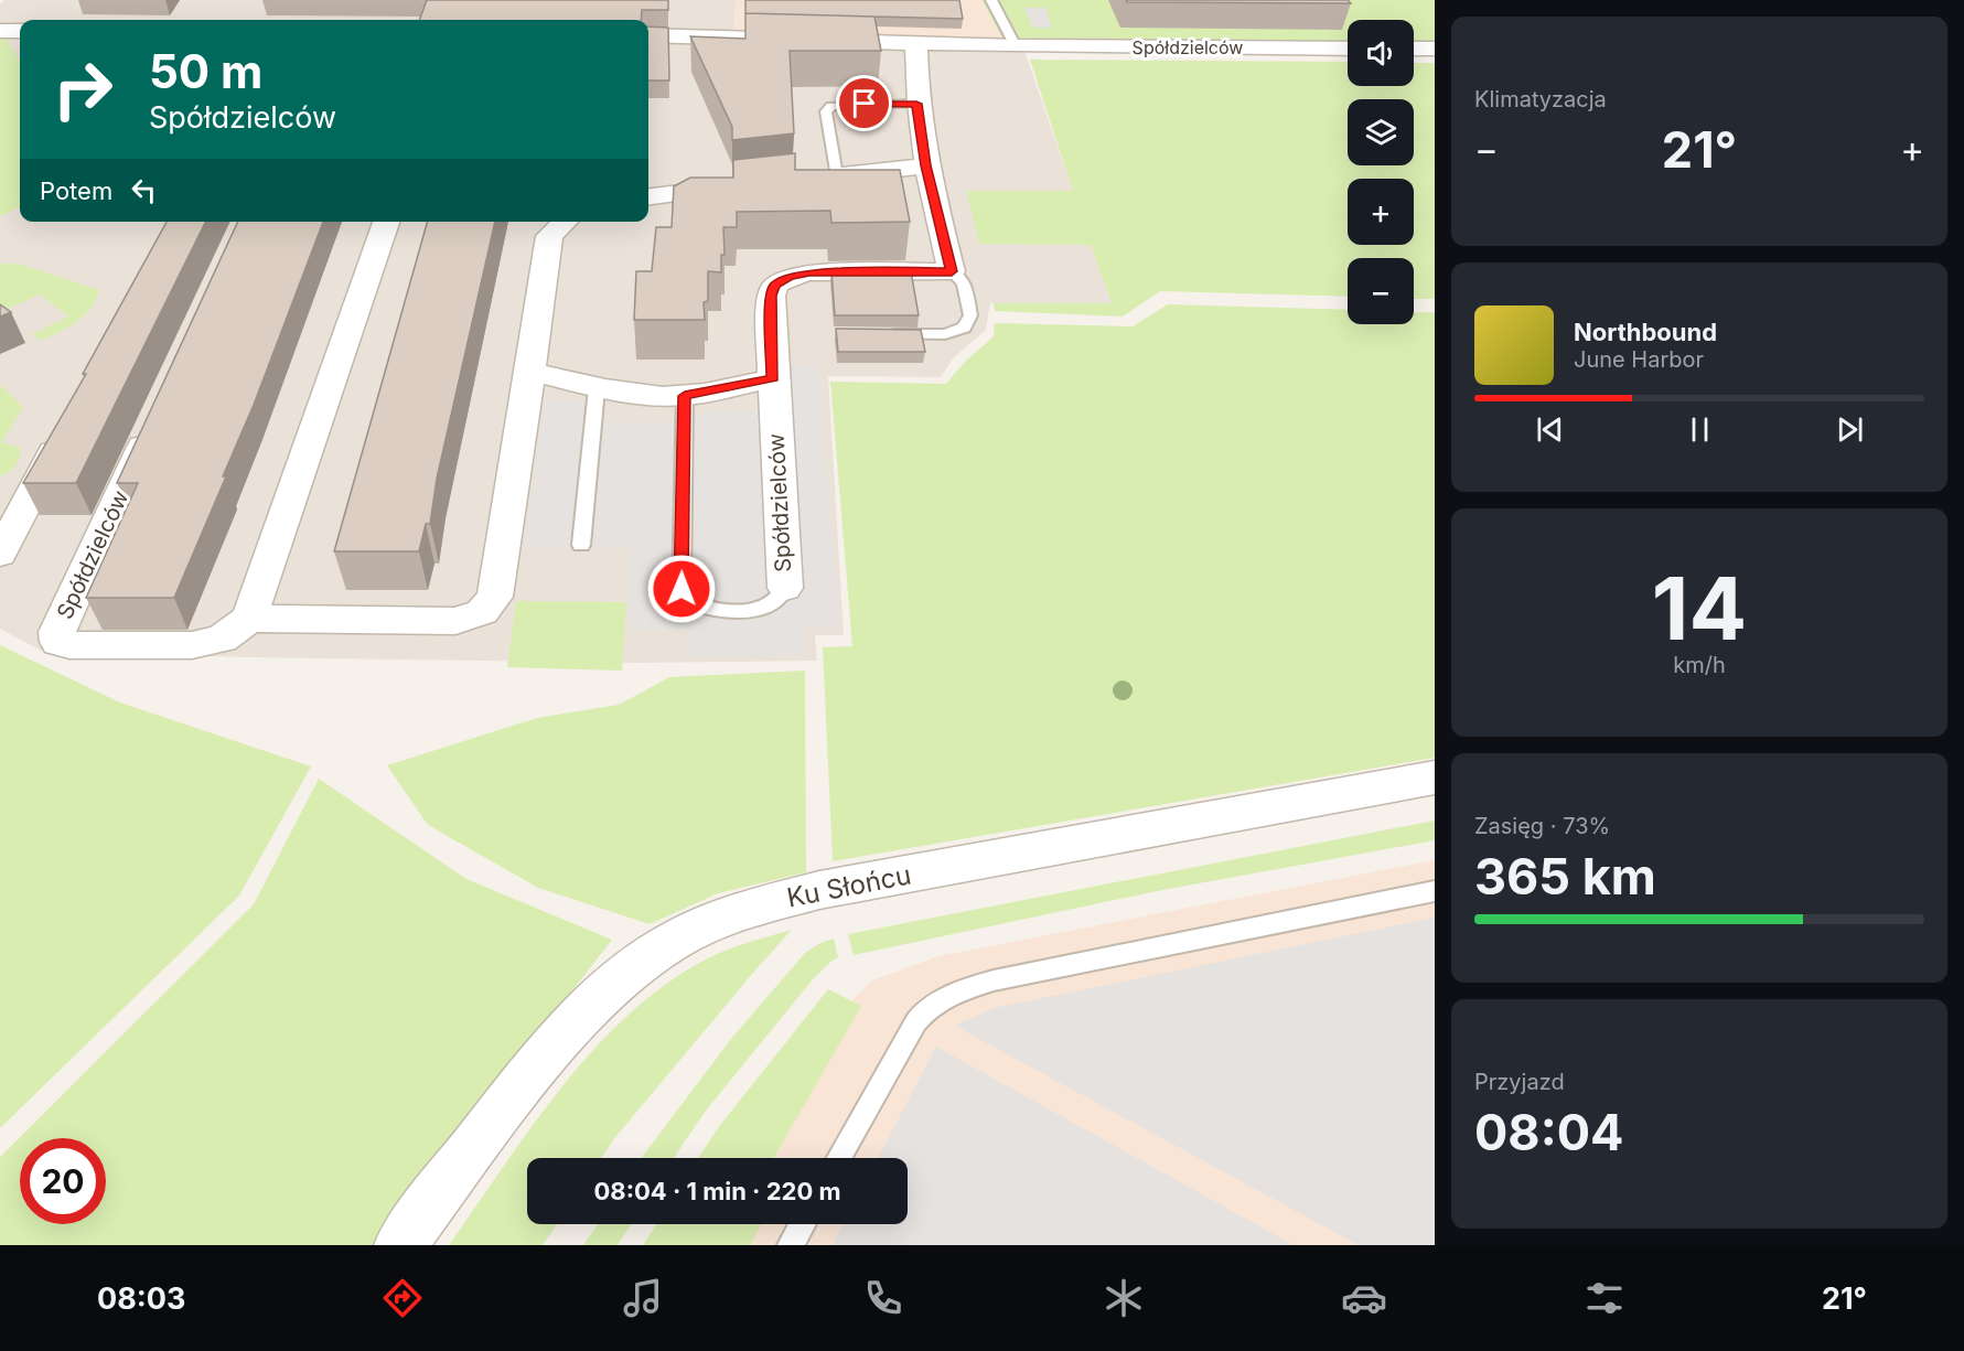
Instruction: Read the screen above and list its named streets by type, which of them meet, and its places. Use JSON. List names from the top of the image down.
{
  "streets": {
    "street": ["Spółdzielców", "Ku Słońcu"]
  },
  "page": {
    "tile": [
      "Klimatyzacja",
      ["14", "km/h"],
      ["Zasięg · 73%", "365 km"],
      ["Przyjazd", "08:04"]
    ],
    "map_buttons": ["+", "−"],
    "turn": ["50 m", "Spółdzielców"],
    "heat": ["−", "21°", "+"],
    "then": "Potem",
    "song": ["Northbound", "June Harbor"],
    "limit": "20",
    "trip": "08:04 · 1 min · 220 m",
    "tabs": ["08:03", "21°"]
  }
}
